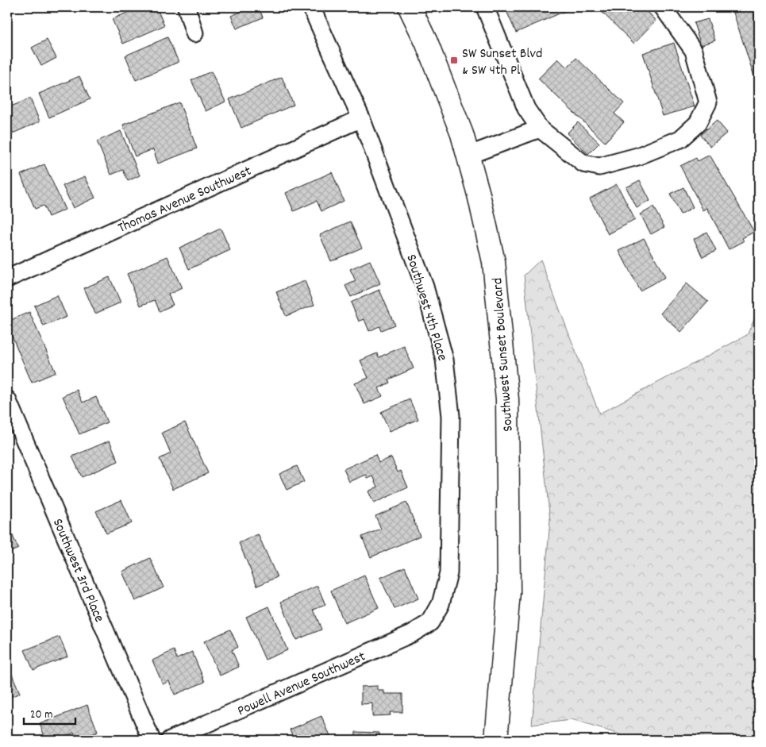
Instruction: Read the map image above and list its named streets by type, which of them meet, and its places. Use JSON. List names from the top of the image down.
{
  "streets": {
    "main road": ["Southwest Sunset Boulevard"],
    "street": [
      "Thomas Avenue Southwest",
      "Southwest 4th Place",
      "Southwest 3rd Place",
      "Powell Avenue Southwest"
    ]
  },
  "crossings": [
    ["Thomas Avenue Southwest", "Southwest 4th Place"],
    ["Southwest 4th Place", "Powell Avenue Southwest"]
  ],
  "places": {
    "transit": ["SW Sunset Blvd & SW 4th Pl"]
  },
  "scale_bar": "20 m"
}
